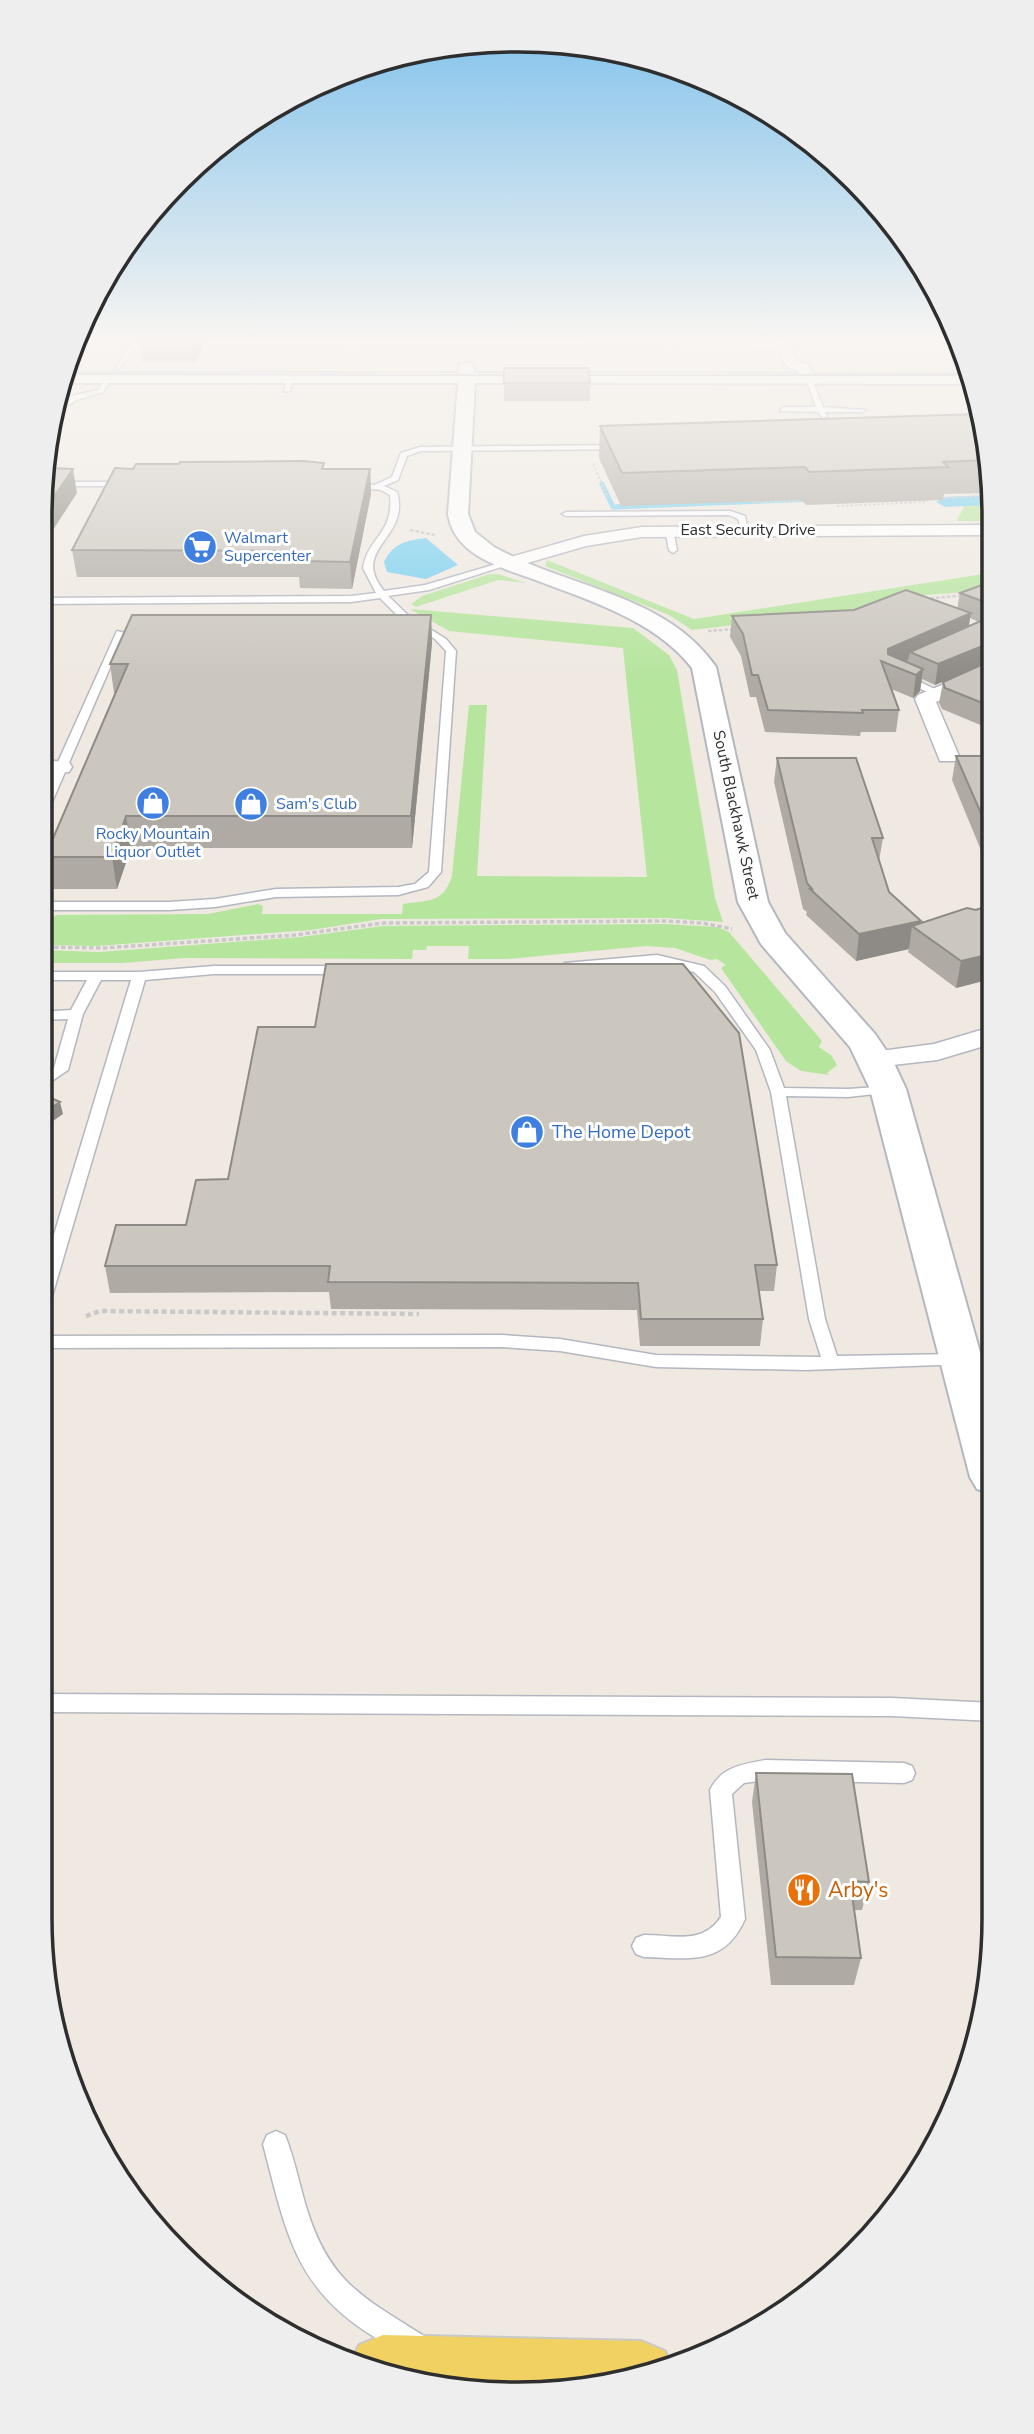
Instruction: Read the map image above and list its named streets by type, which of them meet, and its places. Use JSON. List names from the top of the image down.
{
  "streets": {
    "street": ["East Security Drive", "South Blackhawk Street"]
  },
  "crossings": [
    ["East Security Drive", "South Blackhawk Street"]
  ],
  "places": {
    "supermarket": ["Walmart Supercenter"],
    "shop": ["Rocky Mountain Liquor Outlet", "Sam's Club", "The Home Depot"],
    "restaurant": ["Arby's"]
  }
}
